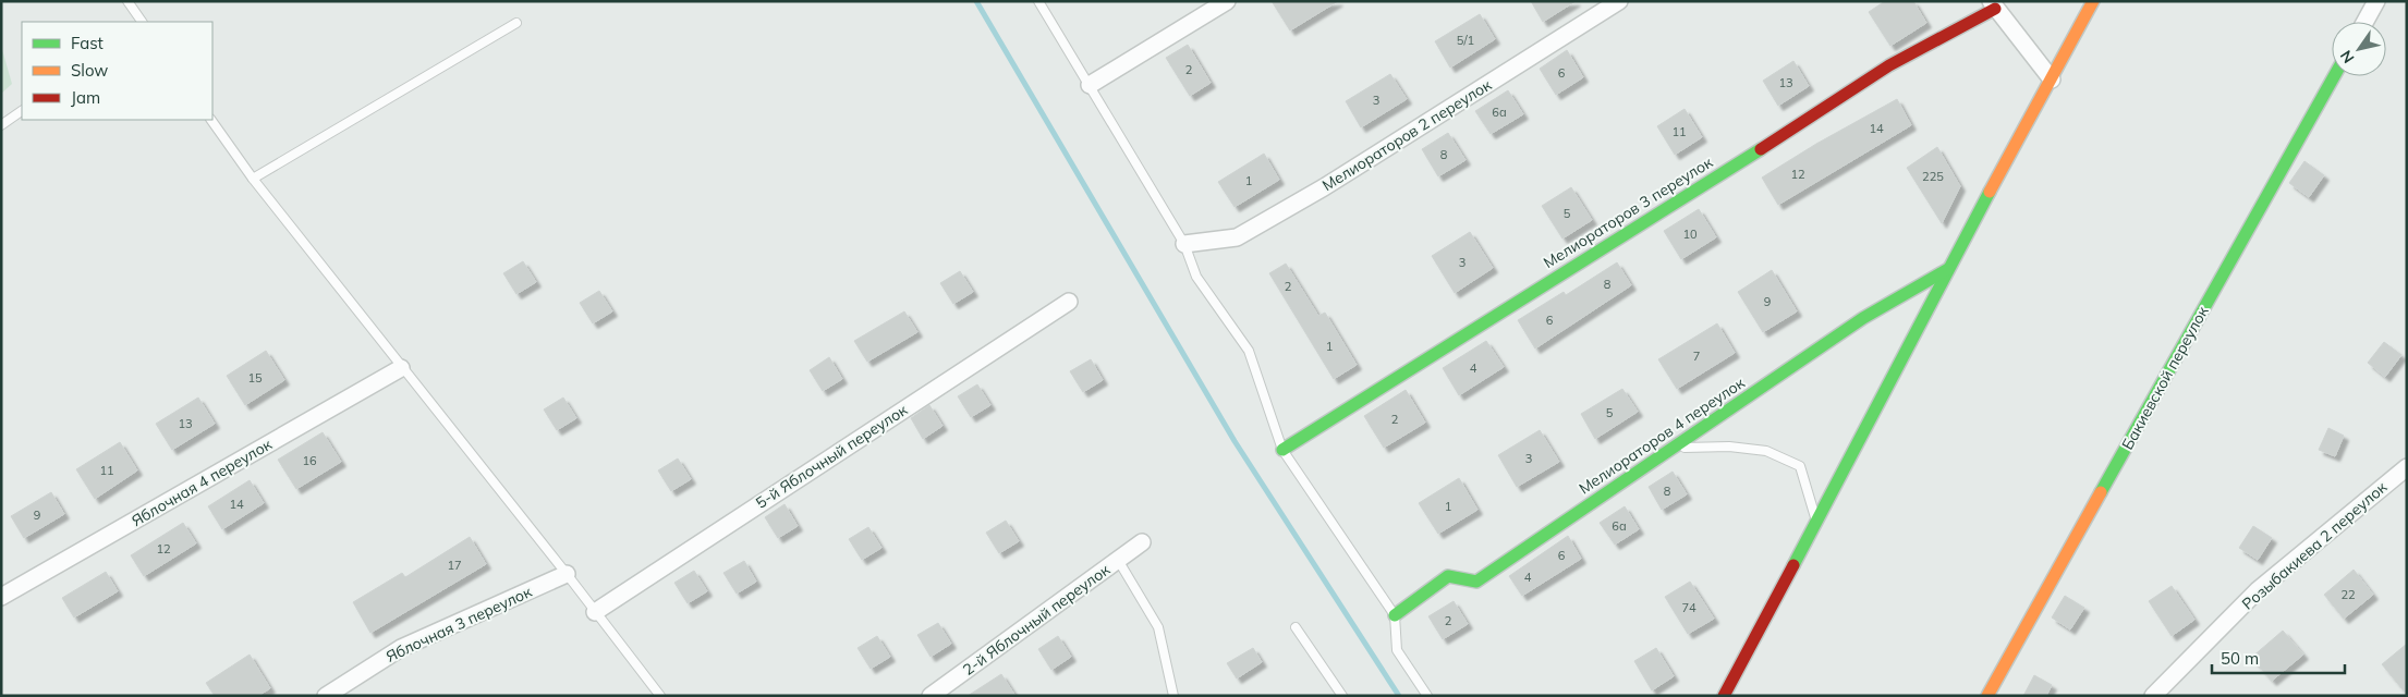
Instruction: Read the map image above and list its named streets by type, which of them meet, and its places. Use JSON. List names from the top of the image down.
{
  "streets": {
    "street": [
      "Мелиораторов 2 переулок",
      "Мелиораторов 3 переулок",
      "Бакиевской переулок",
      "Мелиораторов 4 переулок",
      "5-й Яблочный переулок",
      "Яблочная 4 переулок",
      "Розыбакиева 2 переулок",
      "2-й Яблочный переулок",
      "Яблочная 3 переулок"
    ]
  },
  "house_numbers": [
    "5/1",
    "2",
    "6",
    "13",
    "3",
    "6а",
    "14",
    "11",
    "8",
    "12",
    "225",
    "1",
    "5",
    "10",
    "3",
    "8",
    "2",
    "9",
    "6",
    "1",
    "7",
    "4",
    "15",
    "5",
    "2",
    "13",
    "3",
    "16",
    "11",
    "8",
    "14",
    "1",
    "9",
    "6а",
    "12",
    "6",
    "17",
    "4",
    "22",
    "74",
    "2"
  ],
  "legend": ["Fast", "Slow", "Jam"],
  "scale_bar": "50 m",
  "north": "bottom left"
}
